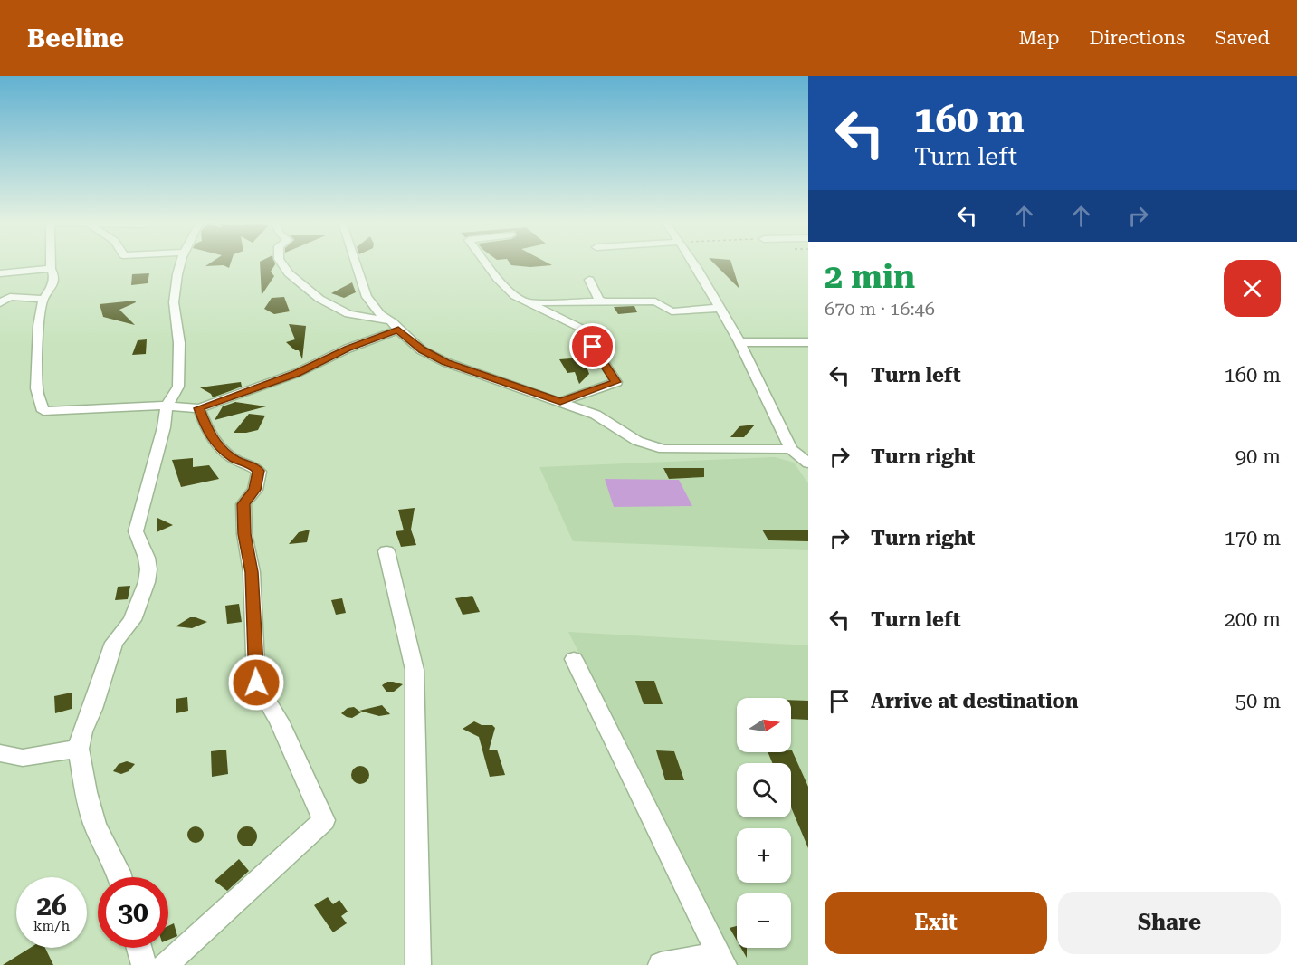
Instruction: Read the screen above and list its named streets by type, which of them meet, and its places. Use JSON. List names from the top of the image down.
{
  "north": "right",
  "page": {
    "header": "Beeline",
    "nav": ["Map", "Directions", "Saved"],
    "turn": ["160 m", "Turn left"],
    "heading": ["2 min", "670 m · 16:46"],
    "list": [
      {
        "name": "Turn left",
        "value": "160 m"
      },
      {
        "name": "Turn right",
        "value": "90 m"
      },
      {
        "name": "Turn right",
        "value": "170 m"
      },
      {
        "name": "Turn left",
        "value": "200 m"
      },
      {
        "name": "Arrive at destination",
        "value": "50 m"
      }
    ],
    "map_buttons": ["+", "−"],
    "speed": "26 km/h",
    "limit": "30",
    "buttons": ["Exit", "Share"]
  }
}
